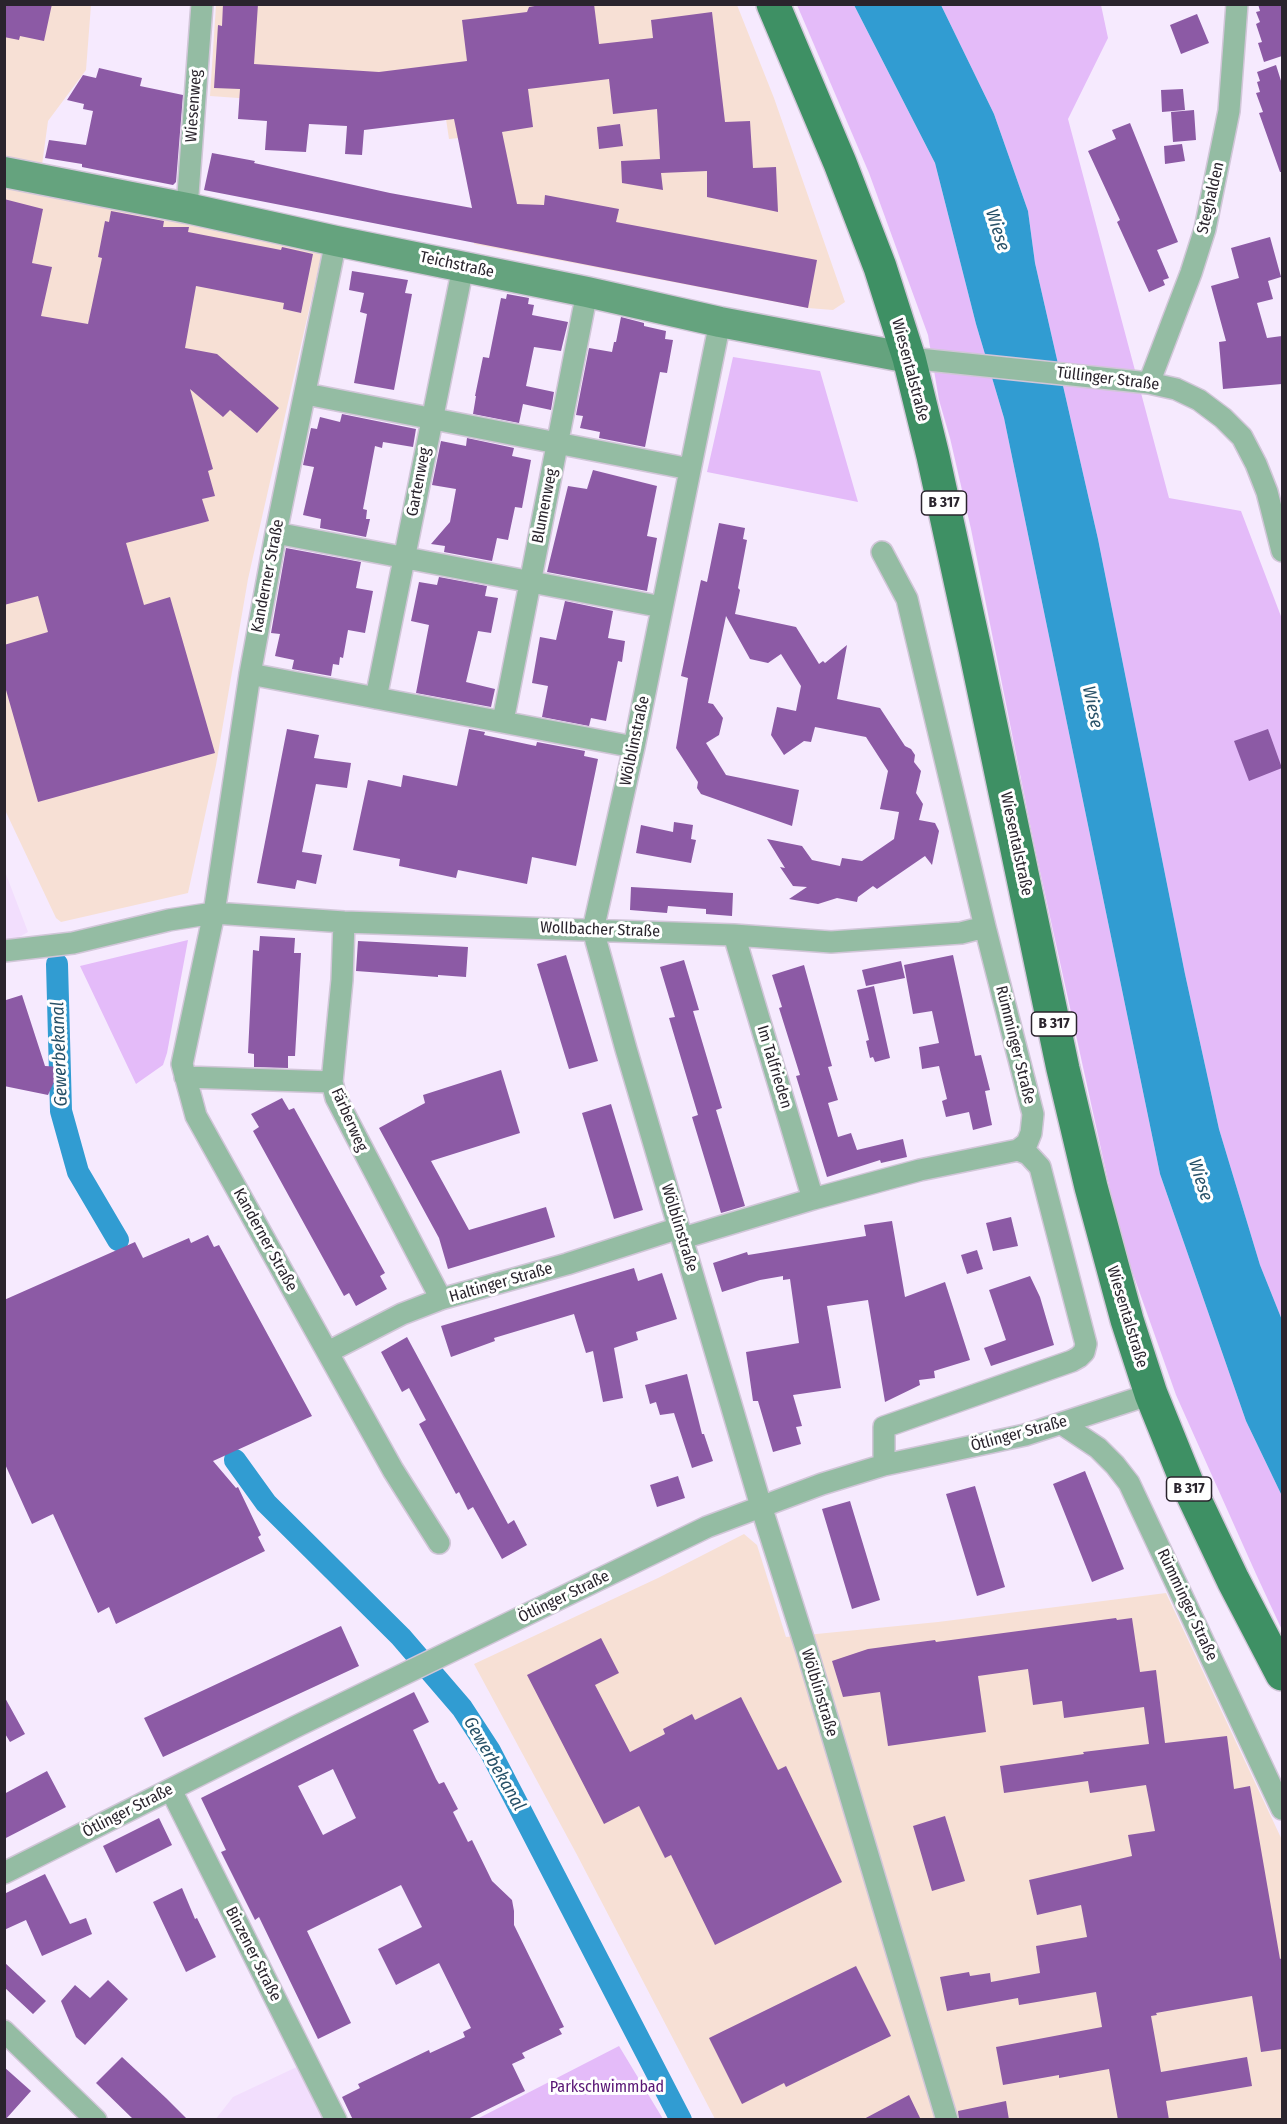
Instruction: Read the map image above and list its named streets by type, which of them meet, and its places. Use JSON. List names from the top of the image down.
{
  "streets": {
    "main road": ["Wiesentalstraße", "B 317"],
    "street": [
      "Wiesenweg",
      "Steghalden",
      "Teichstraße",
      "Tüllinger Straße",
      "Gartenweg",
      "Blumenweg",
      "Kanderner Straße",
      "Wölblinstraße",
      "Wollbacher Straße",
      "Rümminger Straße",
      "Im Talfrieden",
      "Färberweg",
      "Haltinger Straße",
      "Ötlinger Straße",
      "Binzener Straße"
    ]
  },
  "crossings": [
    ["Wiesenweg", "Teichstraße"],
    ["Steghalden", "Tüllinger Straße"],
    ["Teichstraße", "Wiesentalstraße"],
    ["Teichstraße", "Tüllinger Straße"],
    ["Teichstraße", "Gartenweg"],
    ["Teichstraße", "Blumenweg"],
    ["Teichstraße", "Kanderner Straße"],
    ["Teichstraße", "Wölblinstraße"],
    ["Wiesentalstraße", "Tüllinger Straße"],
    ["Wiesentalstraße", "Ötlinger Straße"],
    ["Kanderner Straße", "Wollbacher Straße"],
    ["Kanderner Straße", "Haltinger Straße"],
    ["Wölblinstraße", "Wollbacher Straße"],
    ["Wölblinstraße", "Haltinger Straße"],
    ["Wölblinstraße", "Ötlinger Straße"],
    ["Wollbacher Straße", "Rümminger Straße"],
    ["Wollbacher Straße", "Im Talfrieden"],
    ["Wollbacher Straße", "Färberweg"],
    ["Rümminger Straße", "Haltinger Straße"],
    ["Rümminger Straße", "Ötlinger Straße"],
    ["Im Talfrieden", "Haltinger Straße"],
    ["Färberweg", "Haltinger Straße"],
    ["Ötlinger Straße", "Binzener Straße"]
  ],
  "water": ["Wiese", "Gewerbekanal"],
  "parks": ["Parkschwimmbad"]
}
